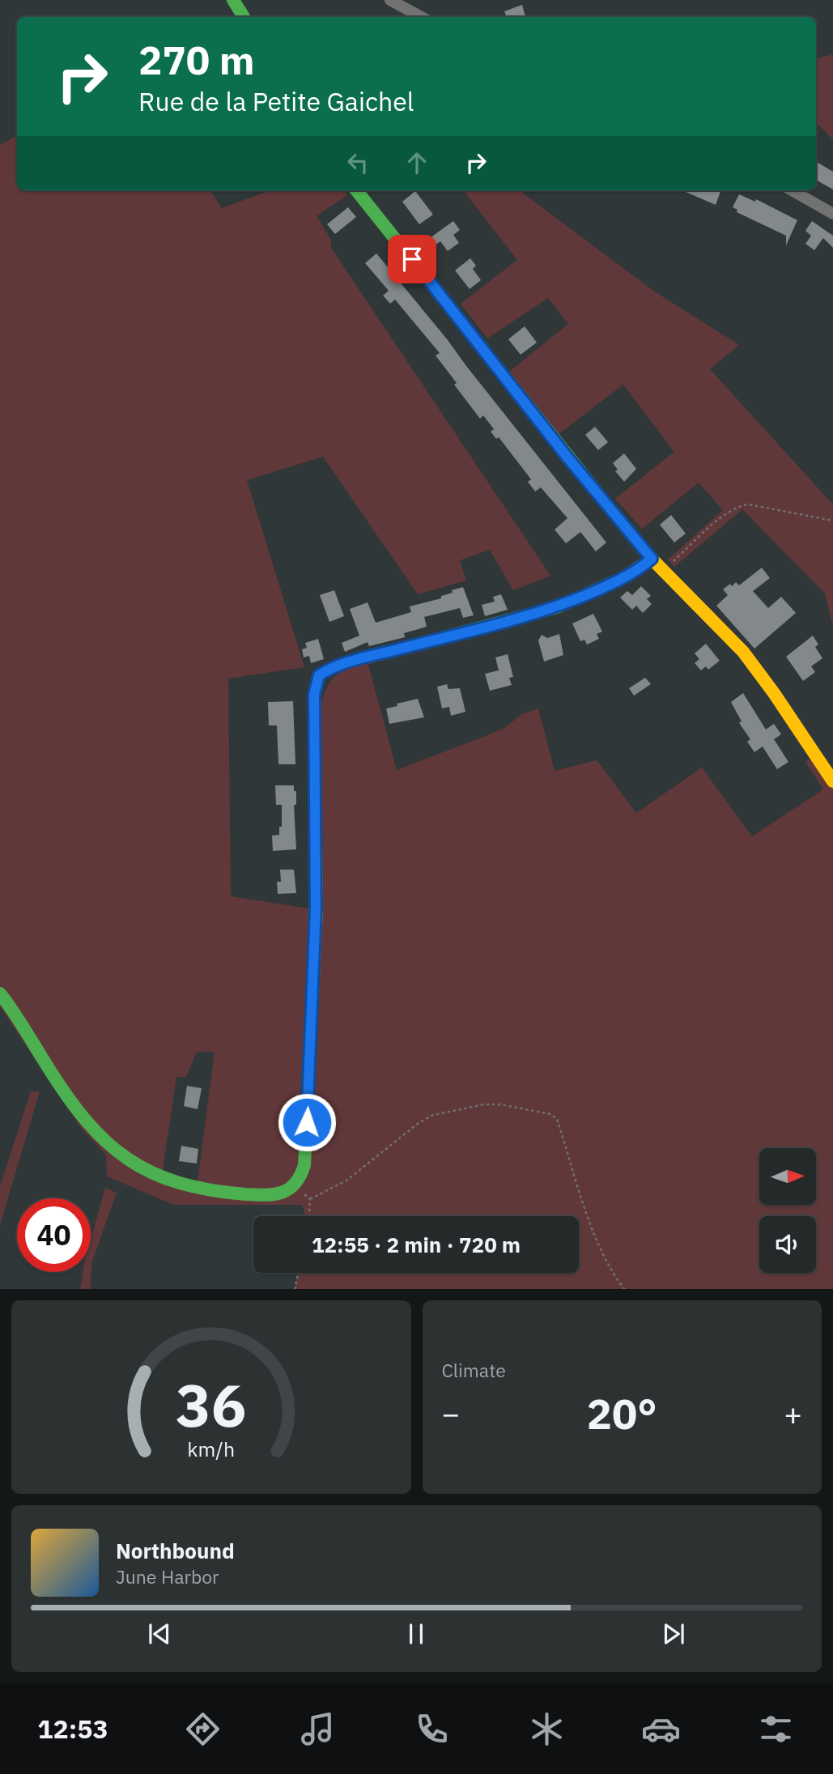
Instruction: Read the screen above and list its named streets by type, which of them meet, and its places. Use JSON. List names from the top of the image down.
{
  "north": "right",
  "page": {
    "turn": ["270 m", "Rue de la Petite Gaichel"],
    "limit": "40",
    "trip": "12:55 · 2 min · 720 m",
    "tile": "Climate",
    "heat": ["−", "20°", "+"],
    "song": ["Northbound", "June Harbor"],
    "tabs": "12:53",
    "gauge": ["36", "km/h"]
  }
}
